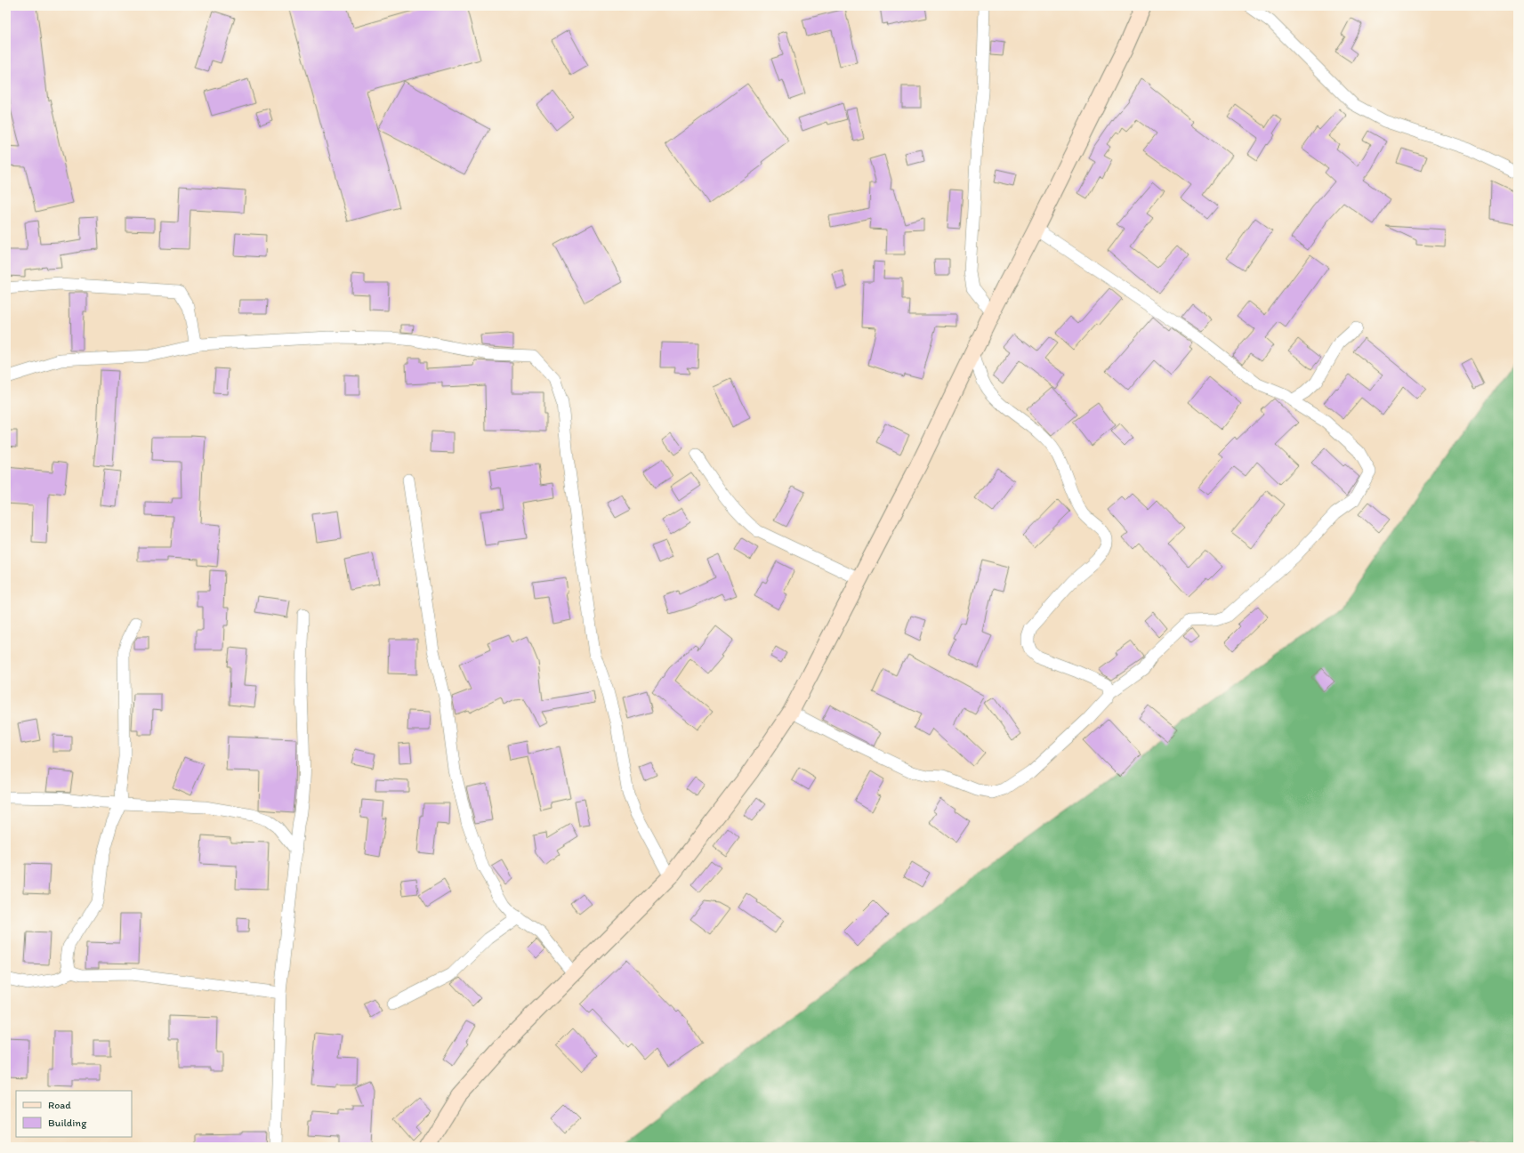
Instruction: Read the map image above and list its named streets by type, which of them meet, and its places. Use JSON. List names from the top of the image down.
{
  "legend": ["Road", "Building"]
}
